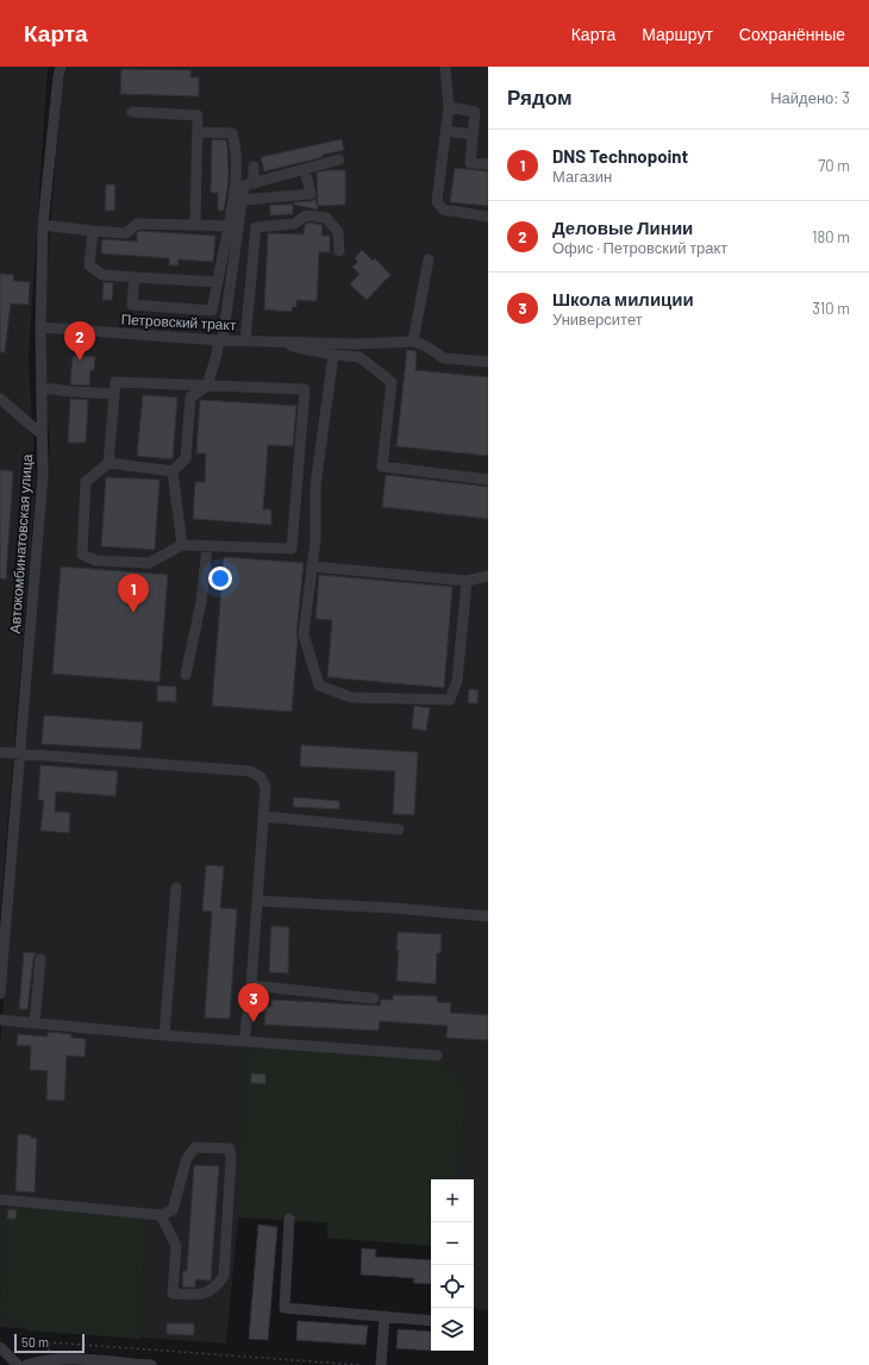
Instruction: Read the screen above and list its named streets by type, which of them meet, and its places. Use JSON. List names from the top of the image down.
{
  "streets": {
    "street": ["Петровский тракт", "Автокомбинатовская улица"]
  },
  "crossings": [
    ["Петровский тракт", "Автокомбинатовская улица"]
  ],
  "scale_bar": "50 m",
  "page": {
    "header": "Карта",
    "nav": ["Карта", "Маршрут", "Сохранённые"],
    "heading": ["Рядом", "Найдено: 3"],
    "list": [
      {
        "mark": "1",
        "name": "DNS Technopoint",
        "note": "Магазин",
        "value": "70 m"
      },
      {
        "mark": "2",
        "name": "Деловые Линии",
        "note": "Офис · Петровский тракт",
        "value": "180 m"
      },
      {
        "mark": "3",
        "name": "Школа милиции",
        "note": "Университет",
        "value": "310 m"
      }
    ],
    "pins": ["2", "1", "3"],
    "map_buttons": ["+", "−"],
    "scale": "50 m"
  }
}
